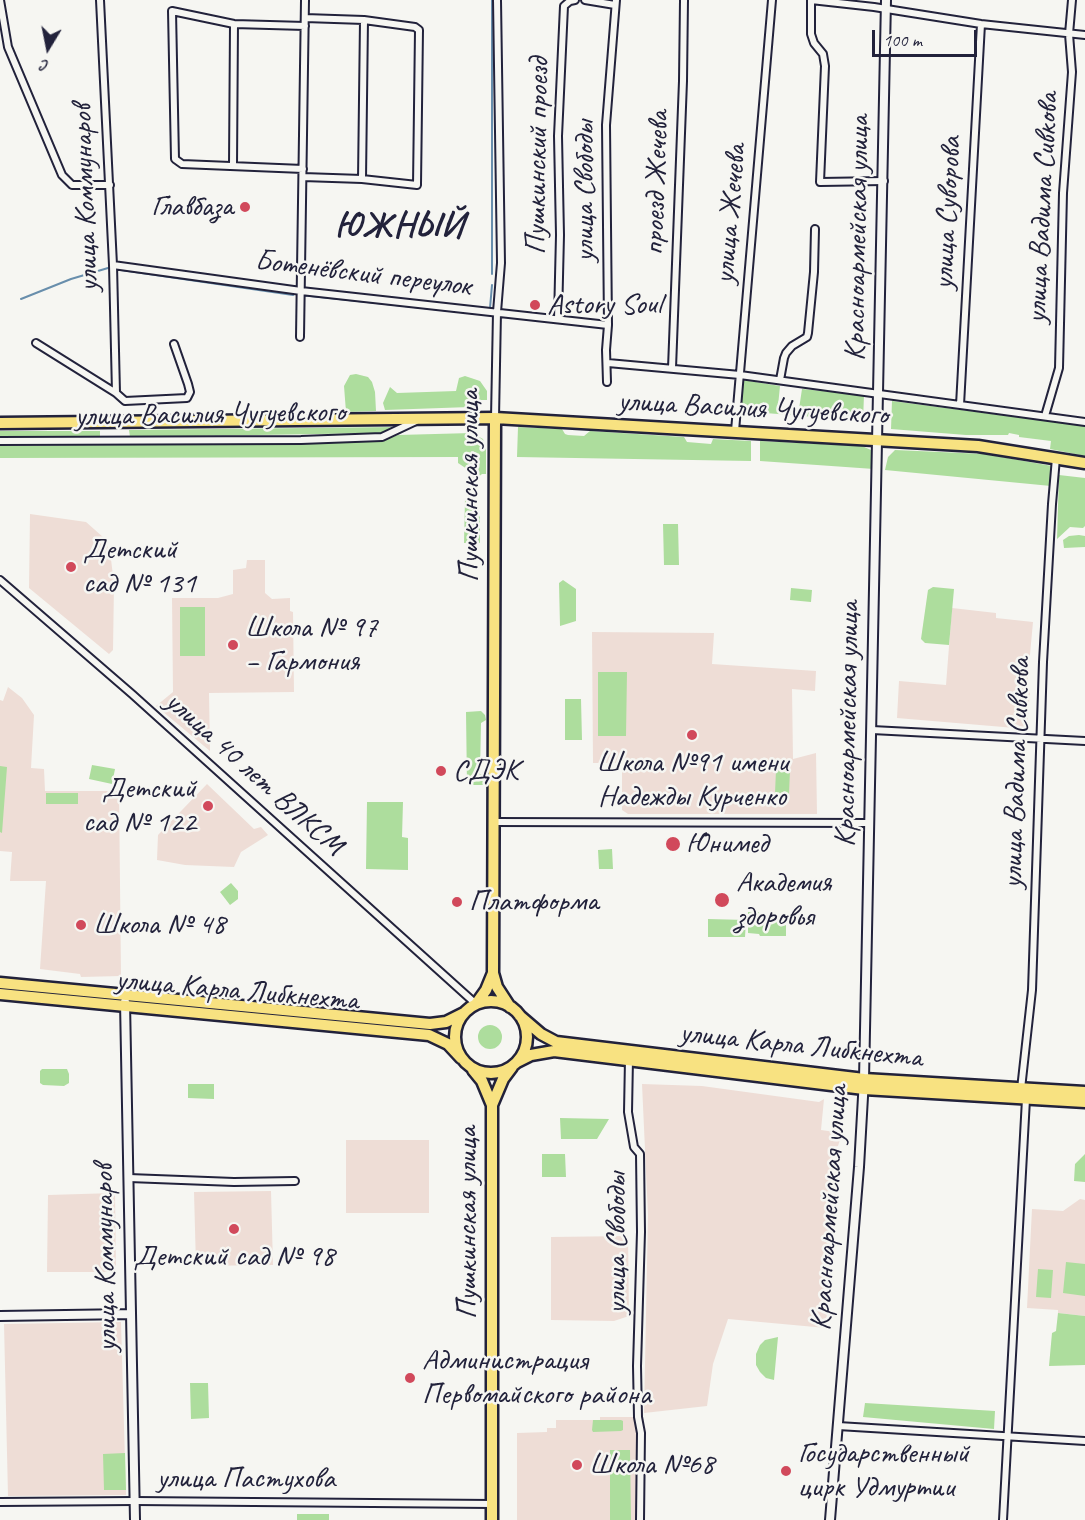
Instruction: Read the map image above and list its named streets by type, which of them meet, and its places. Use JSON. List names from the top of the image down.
{
  "streets": {
    "main road": ["улица Василия Чугуевского", "Пушкинская улица", "улица Карла Либкнехта"],
    "street": [
      "Пушкинский проезд",
      "проезд Жечева",
      "улица Свободы",
      "улица Коммунаров",
      "улица Вадима Сивкова",
      "улица Суворова",
      "улица Жечева",
      "Красноармейская улица",
      "Ботенёвский переулок",
      "улица 40 лет ВЛКСМ",
      "улица Пастухова"
    ]
  },
  "crossings": [
    ["Пушкинский проезд", "Ботенёвский переулок"],
    ["улица Свободы", "Ботенёвский переулок"],
    ["улица Свободы", "улица Карла Либкнехта"],
    ["улица Коммунаров", "Ботенёвский переулок"],
    ["улица Коммунаров", "улица Карла Либкнехта"],
    ["улица Коммунаров", "улица Пастухова"],
    ["улица Вадима Сивкова", "улица Василия Чугуевского"],
    ["улица Вадима Сивкова", "улица Карла Либкнехта"],
    ["улица Жечева", "улица Василия Чугуевского"],
    ["Красноармейская улица", "улица Василия Чугуевского"],
    ["Красноармейская улица", "улица Карла Либкнехта"],
    ["Ботенёвский переулок", "Пушкинская улица"],
    ["улица Василия Чугуевского", "Пушкинская улица"],
    ["Пушкинская улица", "улица 40 лет ВЛКСМ"],
    ["Пушкинская улица", "улица Карла Либкнехта"],
    ["Пушкинская улица", "улица Пастухова"],
    ["улица 40 лет ВЛКСМ", "улица Карла Либкнехта"]
  ],
  "districts": ["ЮЖНЫЙ"],
  "places": [
    "Главбаза",
    "Astory Soul",
    "Детский сад № 131",
    "Школа № 97 – Гармония",
    "Школа №91 имени Надежды Курченко",
    "СДЭК",
    "Детский сад № 122",
    "Юнимед",
    "Академия здоровья",
    "Платформа",
    "Школа № 48",
    "Детский сад № 98",
    "Администрация Первомайского района",
    "Школа №68",
    "Государственный цирк Удмуртии"
  ],
  "scale_bar": "100 m",
  "north": "bottom"
}
